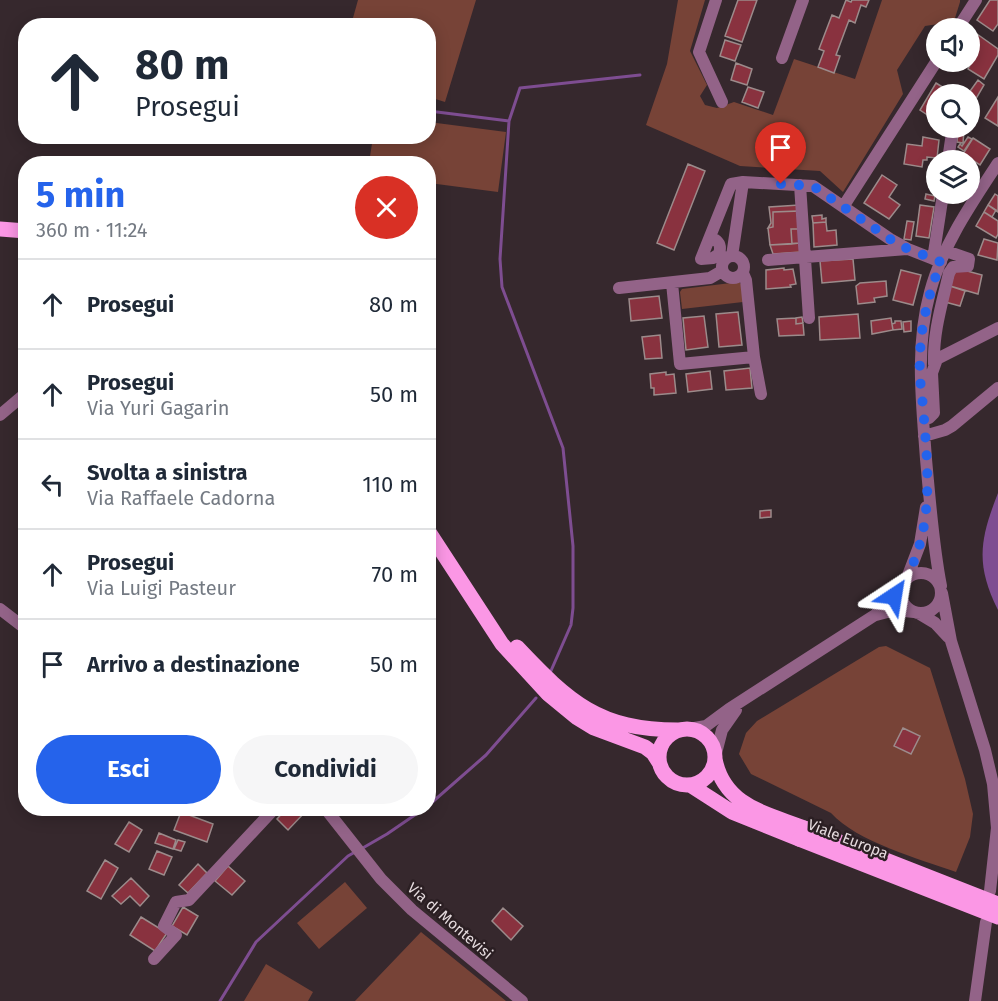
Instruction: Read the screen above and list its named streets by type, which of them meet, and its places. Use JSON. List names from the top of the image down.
{
  "streets": {
    "main road": ["Viale Europa"],
    "street": ["Via di Montevisi"]
  },
  "page": {
    "turn": ["80 m", "Prosegui"],
    "heading": ["5 min", "360 m · 11:24"],
    "list": [
      {
        "name": "Prosegui",
        "value": "80 m"
      },
      {
        "name": "Prosegui",
        "note": "Via Yuri Gagarin",
        "value": "50 m"
      },
      {
        "name": "Svolta a sinistra",
        "note": "Via Raffaele Cadorna",
        "value": "110 m"
      },
      {
        "name": "Prosegui",
        "note": "Via Luigi Pasteur",
        "value": "70 m"
      },
      {
        "name": "Arrivo a destinazione",
        "value": "50 m"
      }
    ],
    "buttons": ["Esci", "Condividi"]
  }
}
